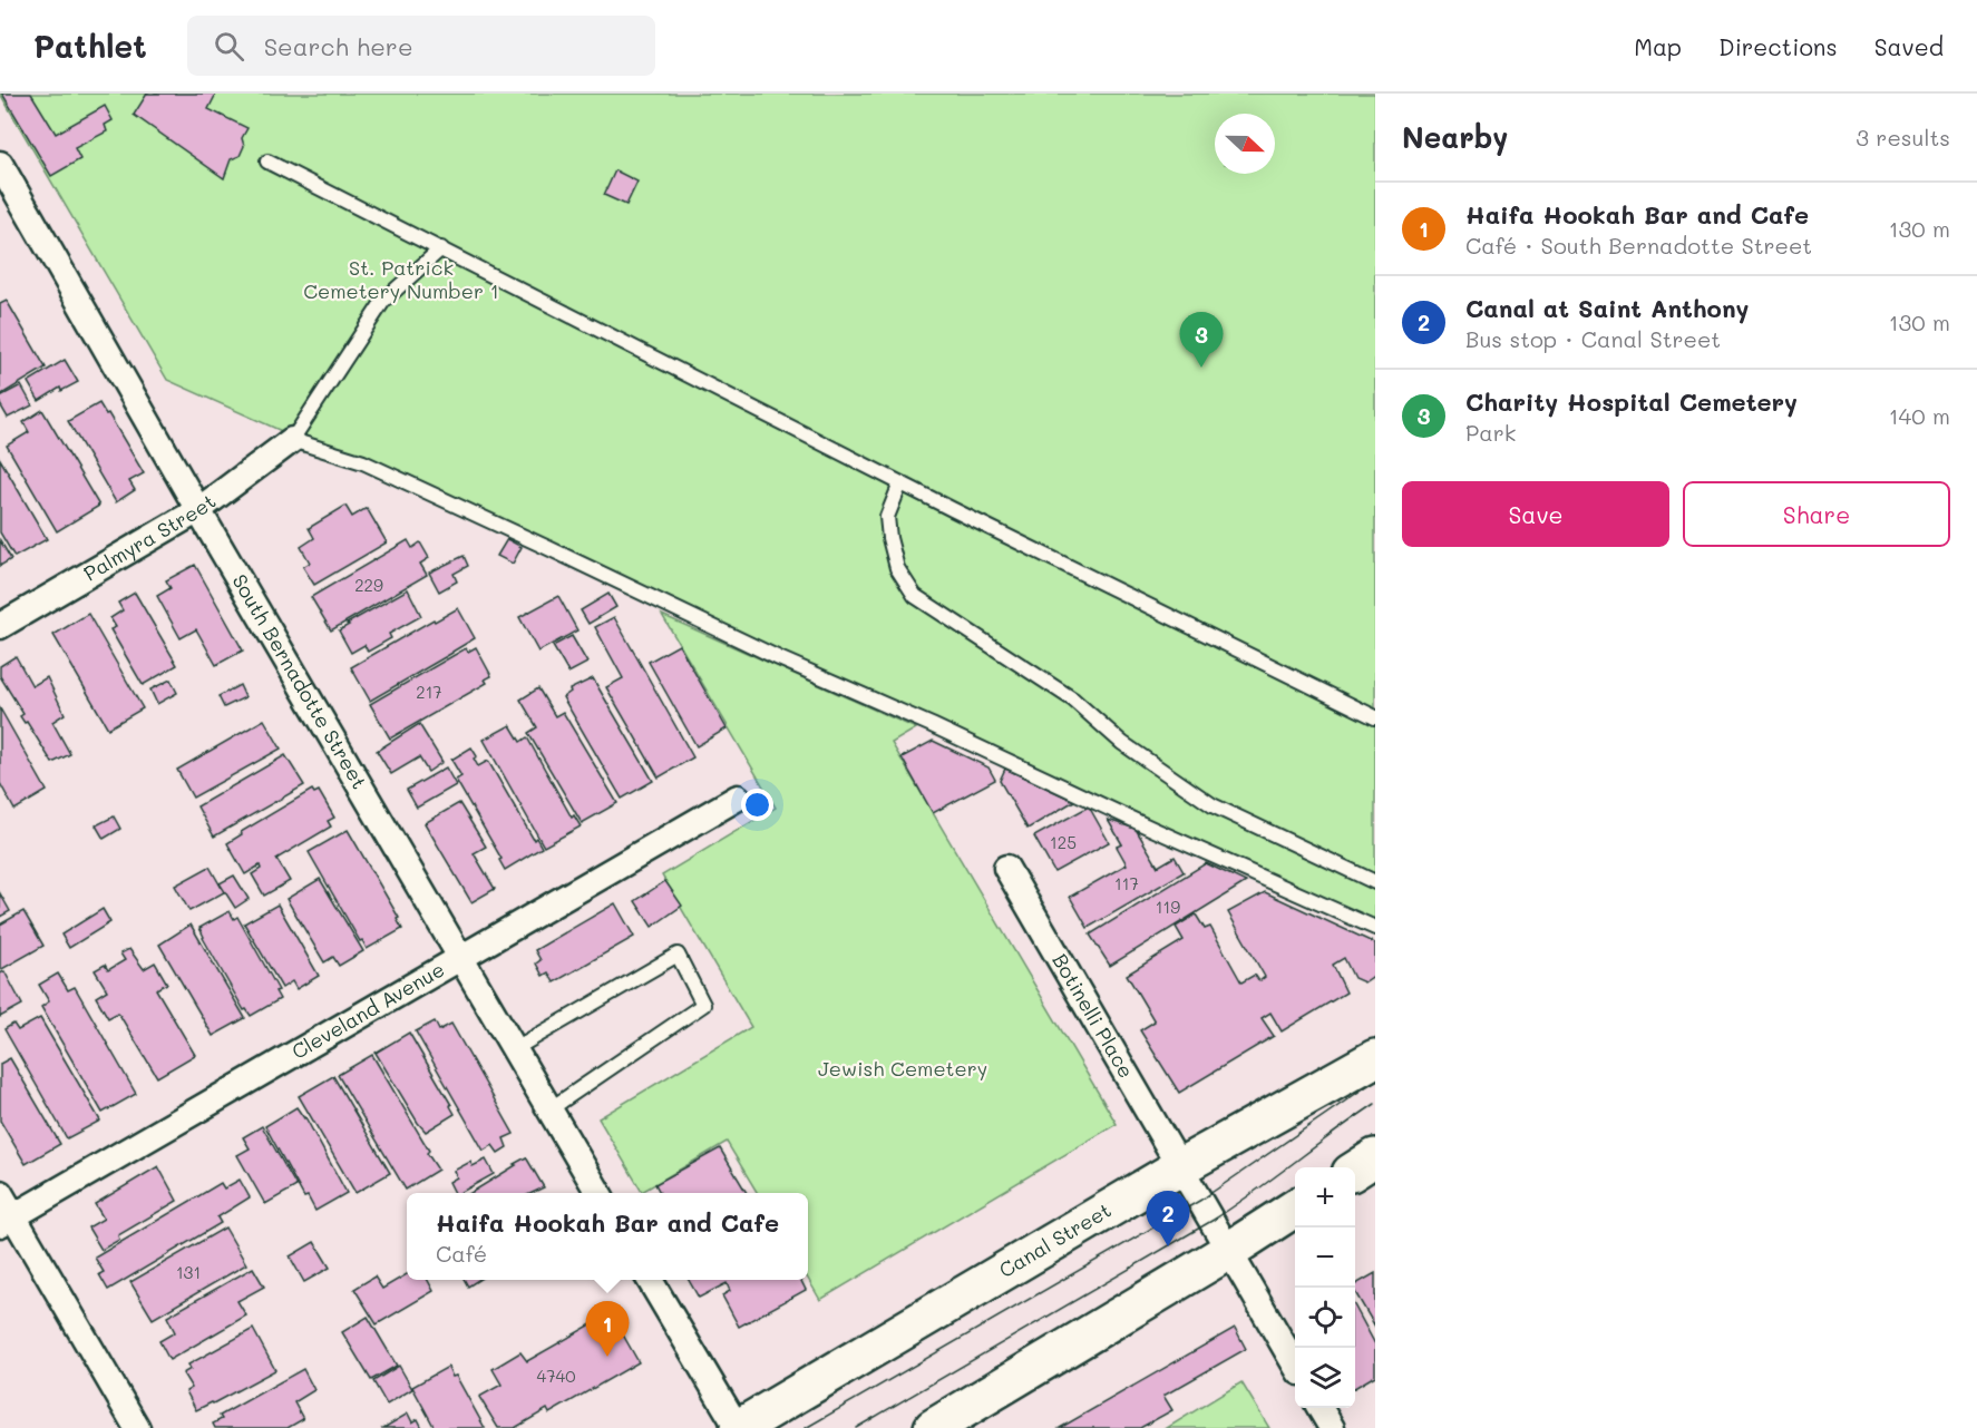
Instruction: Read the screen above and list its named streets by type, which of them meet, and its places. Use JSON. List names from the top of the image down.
{
  "streets": {
    "main road": ["Canal Street"],
    "street": [
      "Palmyra Street",
      "South Bernadotte Street",
      "Cleveland Avenue",
      "Botinelli Place"
    ]
  },
  "crossings": [
    ["Palmyra Street", "South Bernadotte Street"],
    ["South Bernadotte Street", "Cleveland Avenue"],
    ["Botinelli Place", "Canal Street"]
  ],
  "parks": ["St. Patrick Cemetery Number 1", "Jewish Cemetery"],
  "house_numbers": [
    "229",
    "217",
    "125",
    "117",
    "119",
    "131",
    "4740"
  ],
  "north": "right",
  "page": {
    "header": "Pathlet",
    "search": "Search here",
    "nav": ["Map", "Directions", "Saved"],
    "heading": ["Nearby", "3 results"],
    "list": [
      {
        "mark": "1",
        "name": "Haifa Hookah Bar and Cafe",
        "note": "Café · South Bernadotte Street",
        "value": "130 m"
      },
      {
        "mark": "2",
        "name": "Canal at Saint Anthony",
        "note": "Bus stop · Canal Street",
        "value": "130 m"
      },
      {
        "mark": "3",
        "name": "Charity Hospital Cemetery",
        "note": "Park",
        "value": "140 m"
      }
    ],
    "pins": ["3", "2", "1"],
    "buttons": ["Save", "Share"],
    "map_buttons": ["+", "−"],
    "popup": ["Haifa Hookah Bar and Cafe", "Café"]
  }
}
